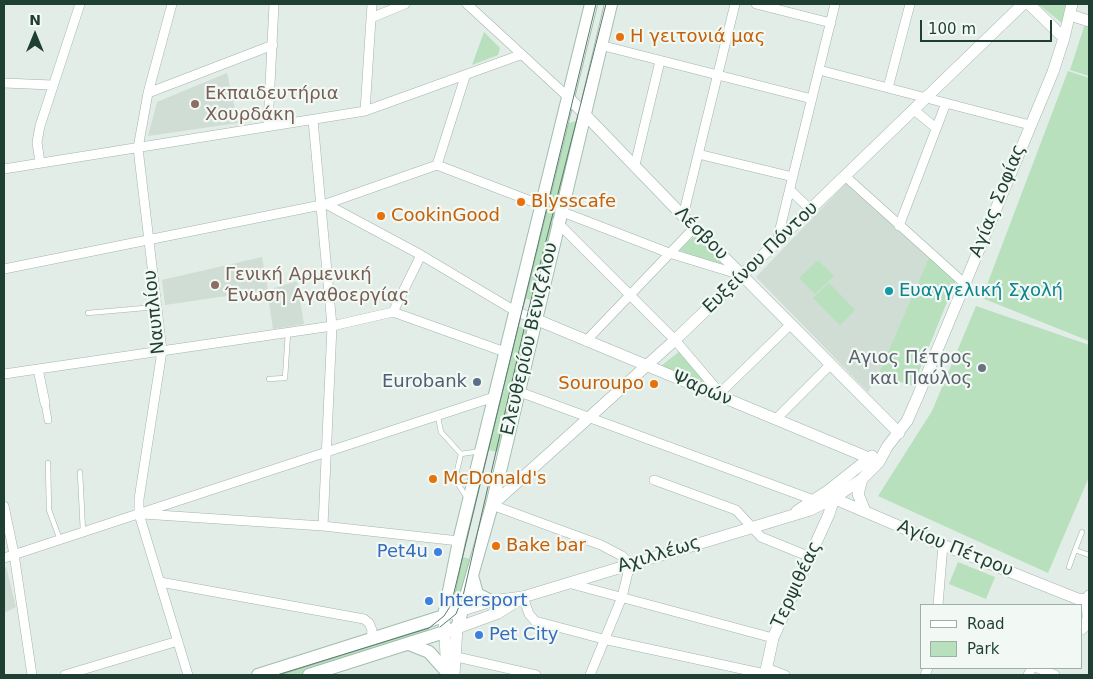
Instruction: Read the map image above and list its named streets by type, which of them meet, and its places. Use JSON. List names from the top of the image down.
{
  "streets": {
    "main road": ["Ελευθερίου Βενιζέλου", "Αχιλλέως"],
    "street": [
      "Αγίας Σοφίας",
      "Λέσβου",
      "Ευξείνου Πόντου",
      "Ναυπλίου",
      "Ψαρών",
      "Αγίου Πέτρου",
      "Τερψιθέας"
    ]
  },
  "crossings": [
    ["Αγίας Σοφίας", "Λέσβου"],
    ["Αγίας Σοφίας", "Ψαρών"],
    ["Αγίας Σοφίας", "Αγίου Πέτρου"],
    ["Αγίας Σοφίας", "Αχιλλέως"],
    ["Αγίας Σοφίας", "Τερψιθέας"],
    ["Λέσβου", "Ευξείνου Πόντου"],
    ["Λέσβου", "Ελευθερίου Βενιζέλου"],
    ["Ευξείνου Πόντου", "Ελευθερίου Βενιζέλου"],
    ["Ευξείνου Πόντου", "Ψαρών"],
    ["Ελευθερίου Βενιζέλου", "Ψαρών"],
    ["Ελευθερίου Βενιζέλου", "Αχιλλέως"],
    ["Αγίου Πέτρου", "Αχιλλέως"],
    ["Αγίου Πέτρου", "Τερψιθέας"],
    ["Αχιλλέως", "Τερψιθέας"]
  ],
  "places": [
    "Η γειτονιά μας",
    "Εκπαιδευτήρια Χουρδάκη",
    "Blysscafe",
    "CookinGood",
    "Γενική Αρμενική Ένωση Αγαθοεργίας",
    "Ευαγγελική Σχολή",
    "Αγιος Πέτρος και Παύλος",
    "Eurobank",
    "Souroupo",
    "McDonald's",
    "Bake bar",
    "Pet4u",
    "Intersport",
    "Pet City"
  ],
  "legend": ["Road", "Park"],
  "scale_bar": "100 m",
  "north": "top"
}
